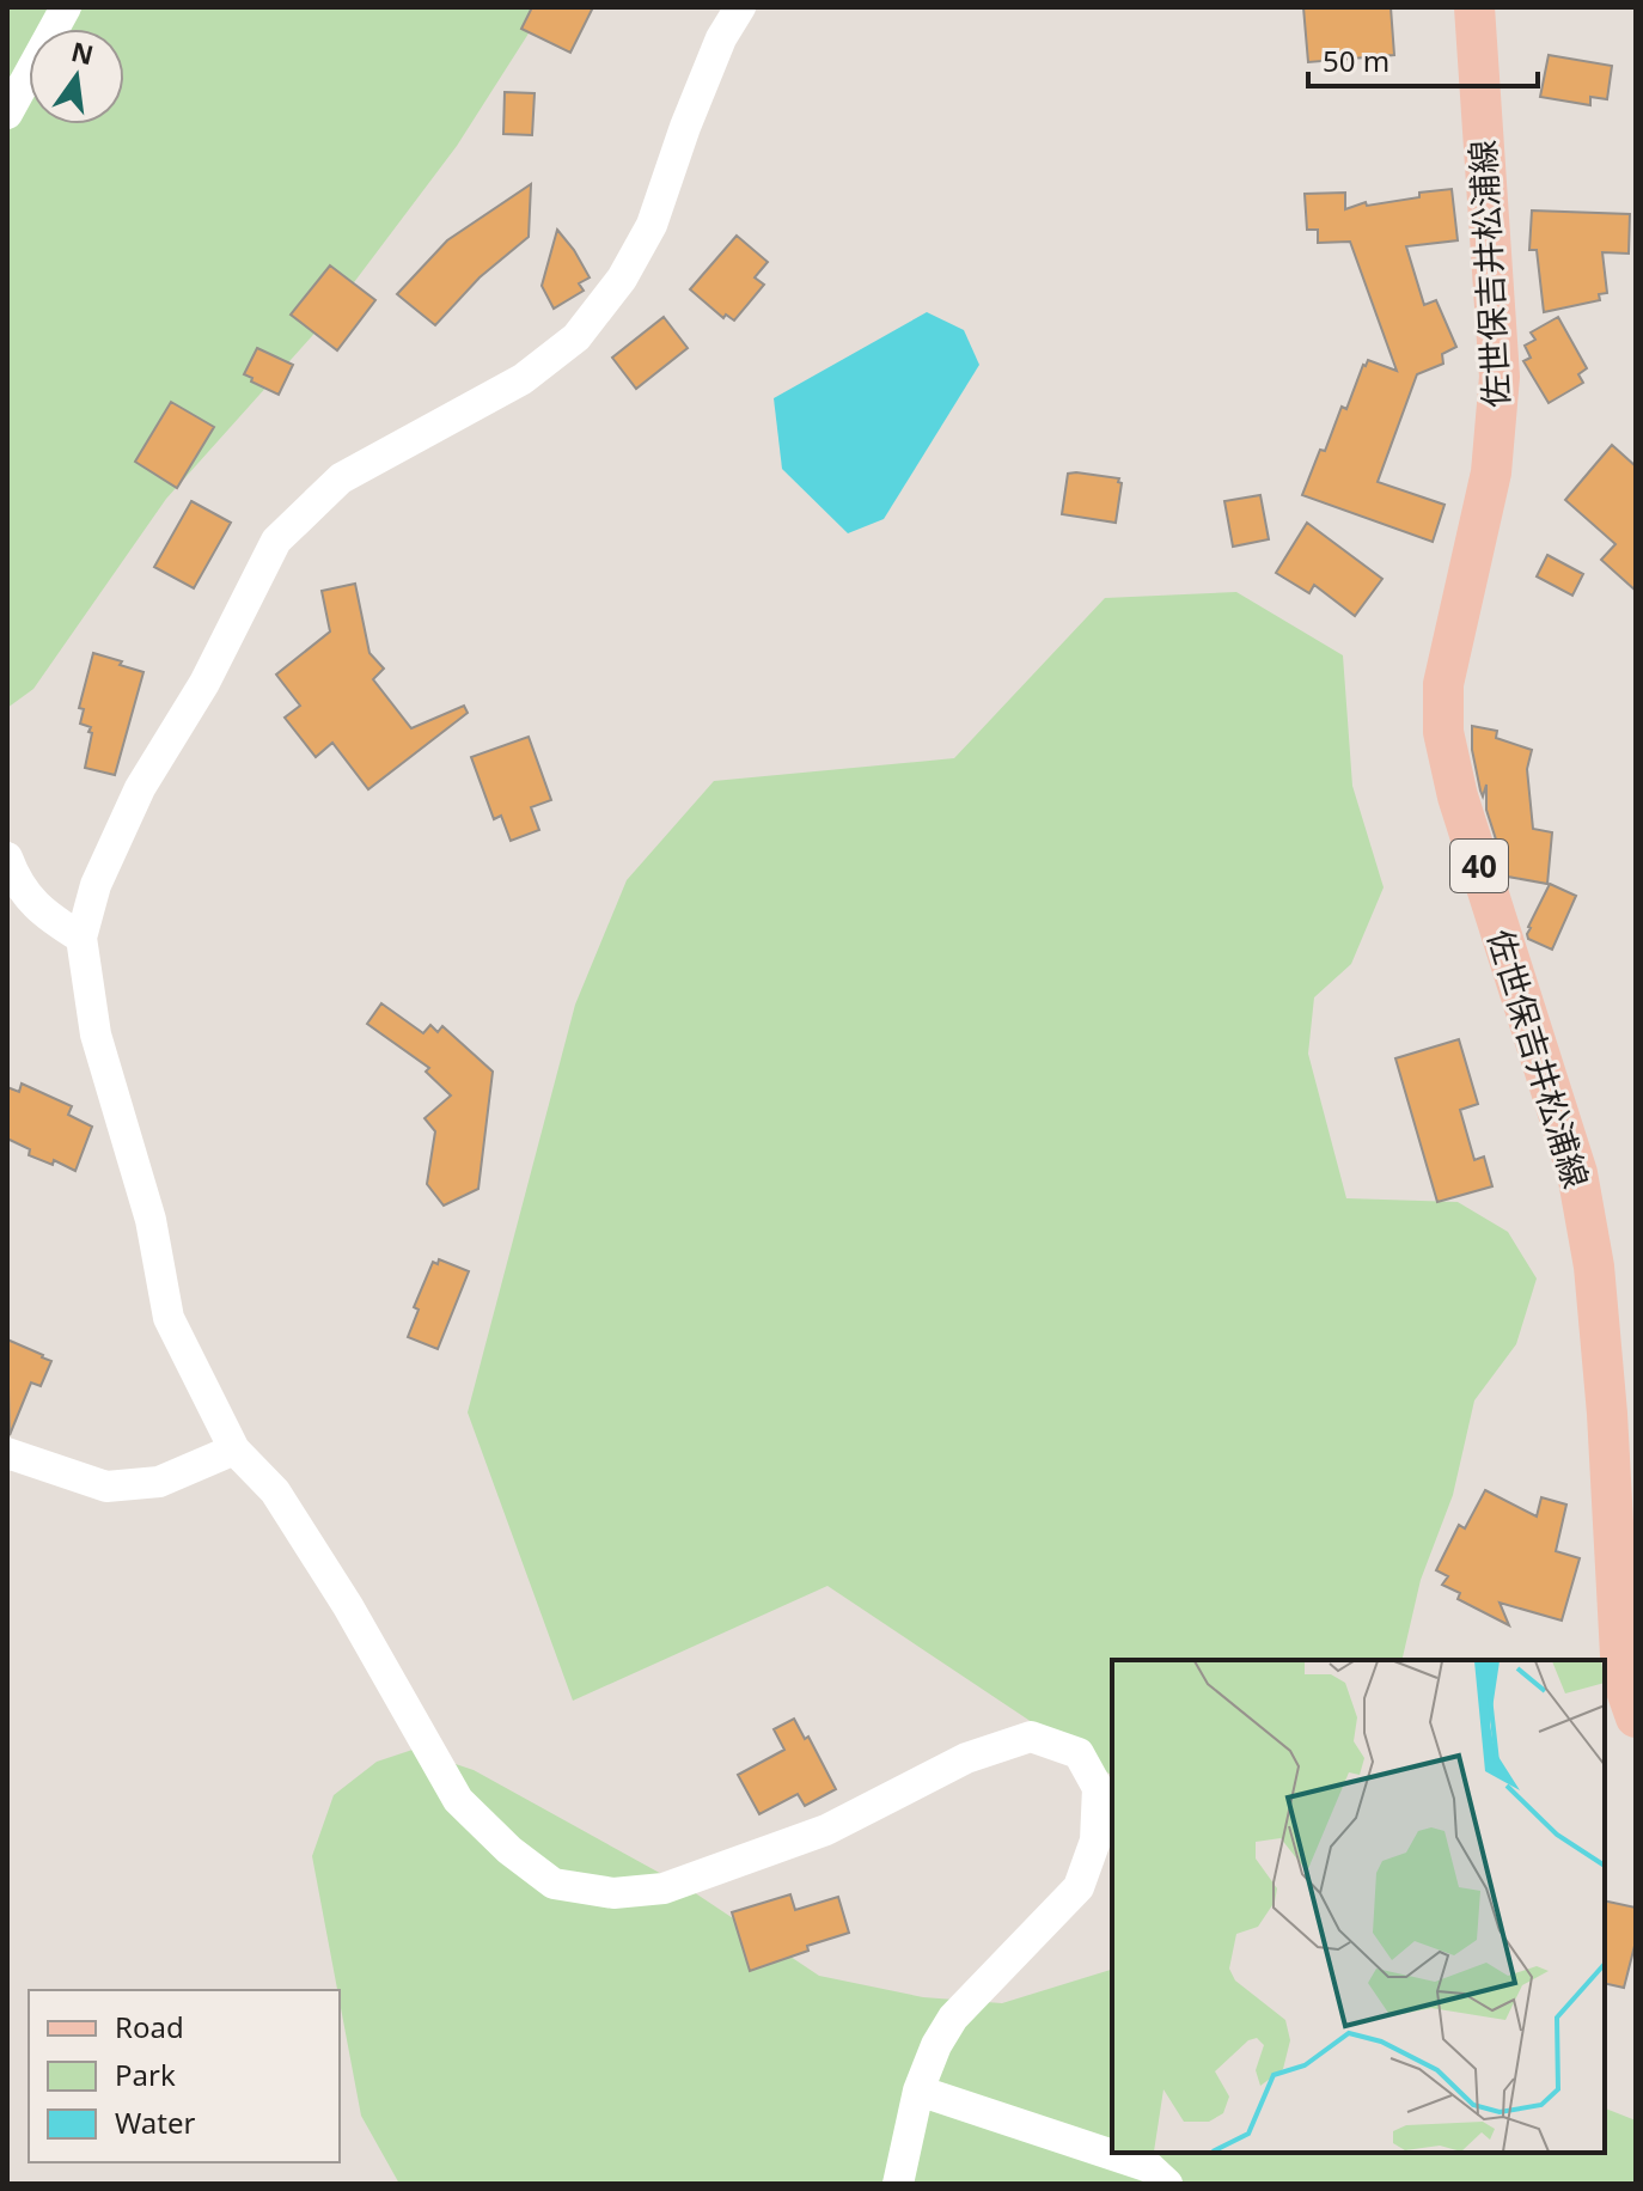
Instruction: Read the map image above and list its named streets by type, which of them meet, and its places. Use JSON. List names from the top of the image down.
{
  "streets": {
    "main road": ["佐世保吉井松浦線", "40"]
  },
  "legend": ["Road", "Park", "Water"],
  "scale_bar": "50 m",
  "north": "top"
}
